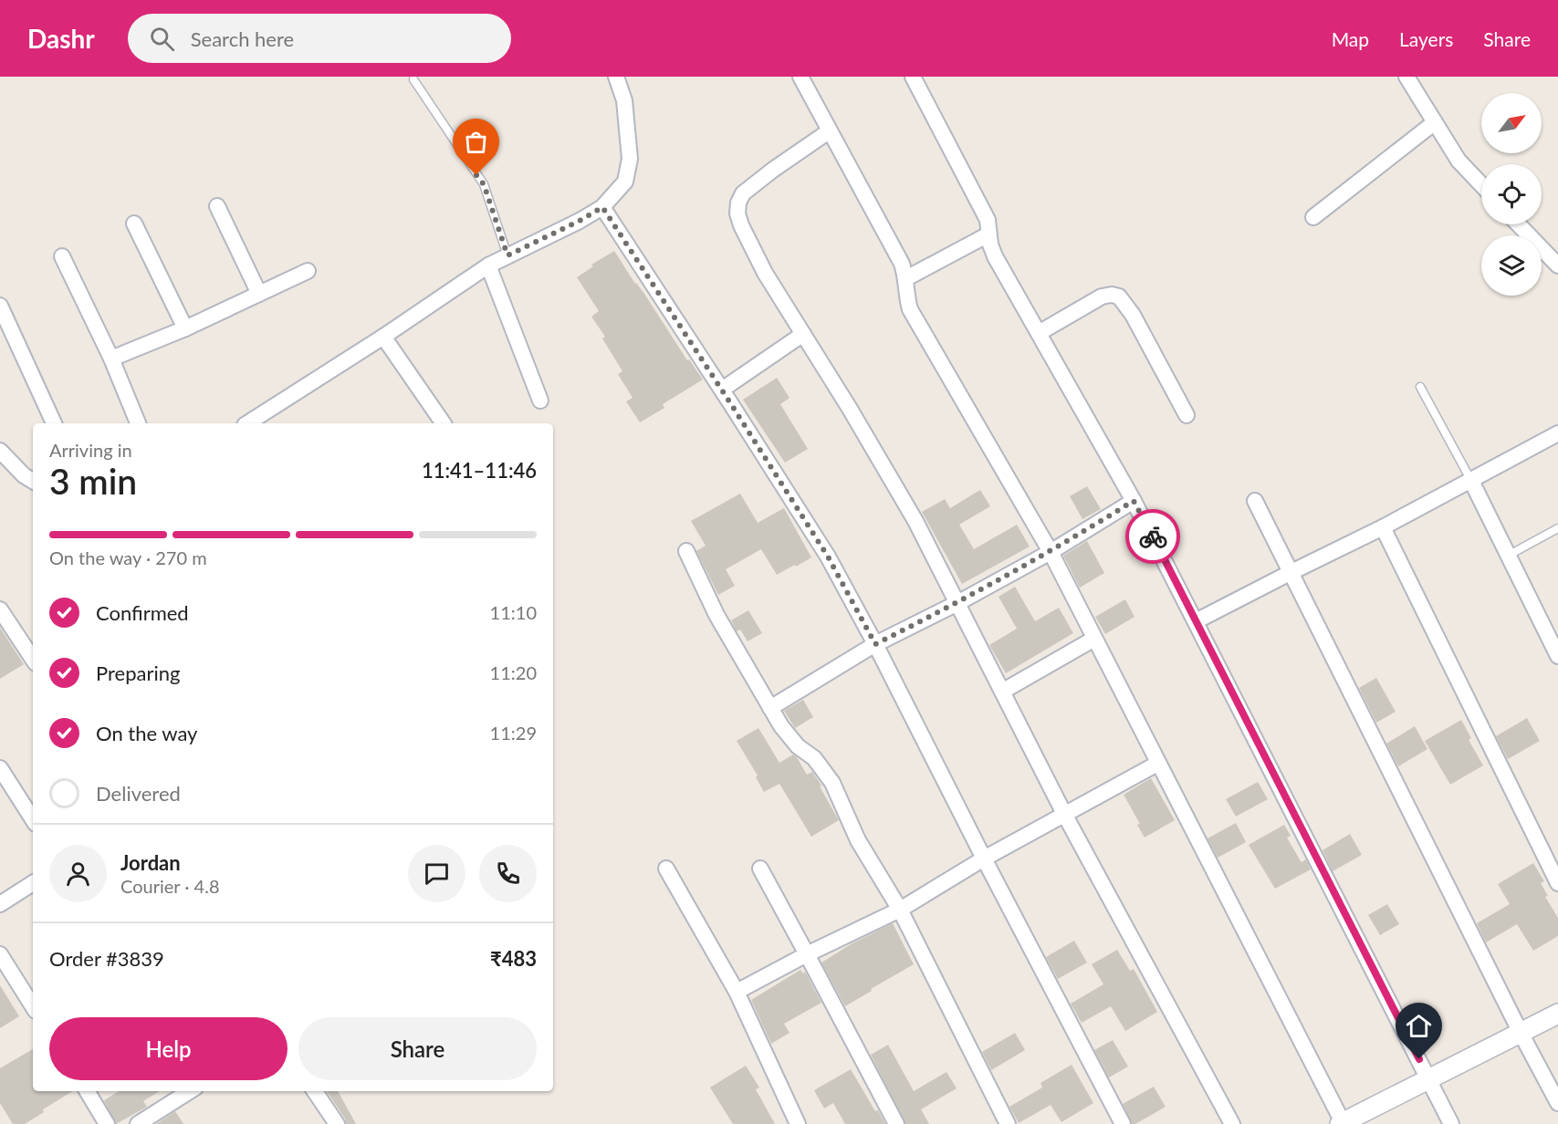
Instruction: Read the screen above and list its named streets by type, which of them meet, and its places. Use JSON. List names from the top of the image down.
{
  "north": "top right",
  "page": {
    "header": "Dashr",
    "search": "Search here",
    "nav": ["Map", "Layers", "Share"],
    "heading": ["3 min", "Arriving in", "11:41–11:46"],
    "panel": [
      "Jordan",
      "Courier · 4.8",
      "Order #3839",
      "₹483"
    ],
    "bar": "On the way · 270 m",
    "list": [
      ["Confirmed", "11:10"],
      ["Preparing", "11:20"],
      ["On the way", "11:29"],
      "Delivered"
    ],
    "buttons": ["Help", "Share"]
  }
}
